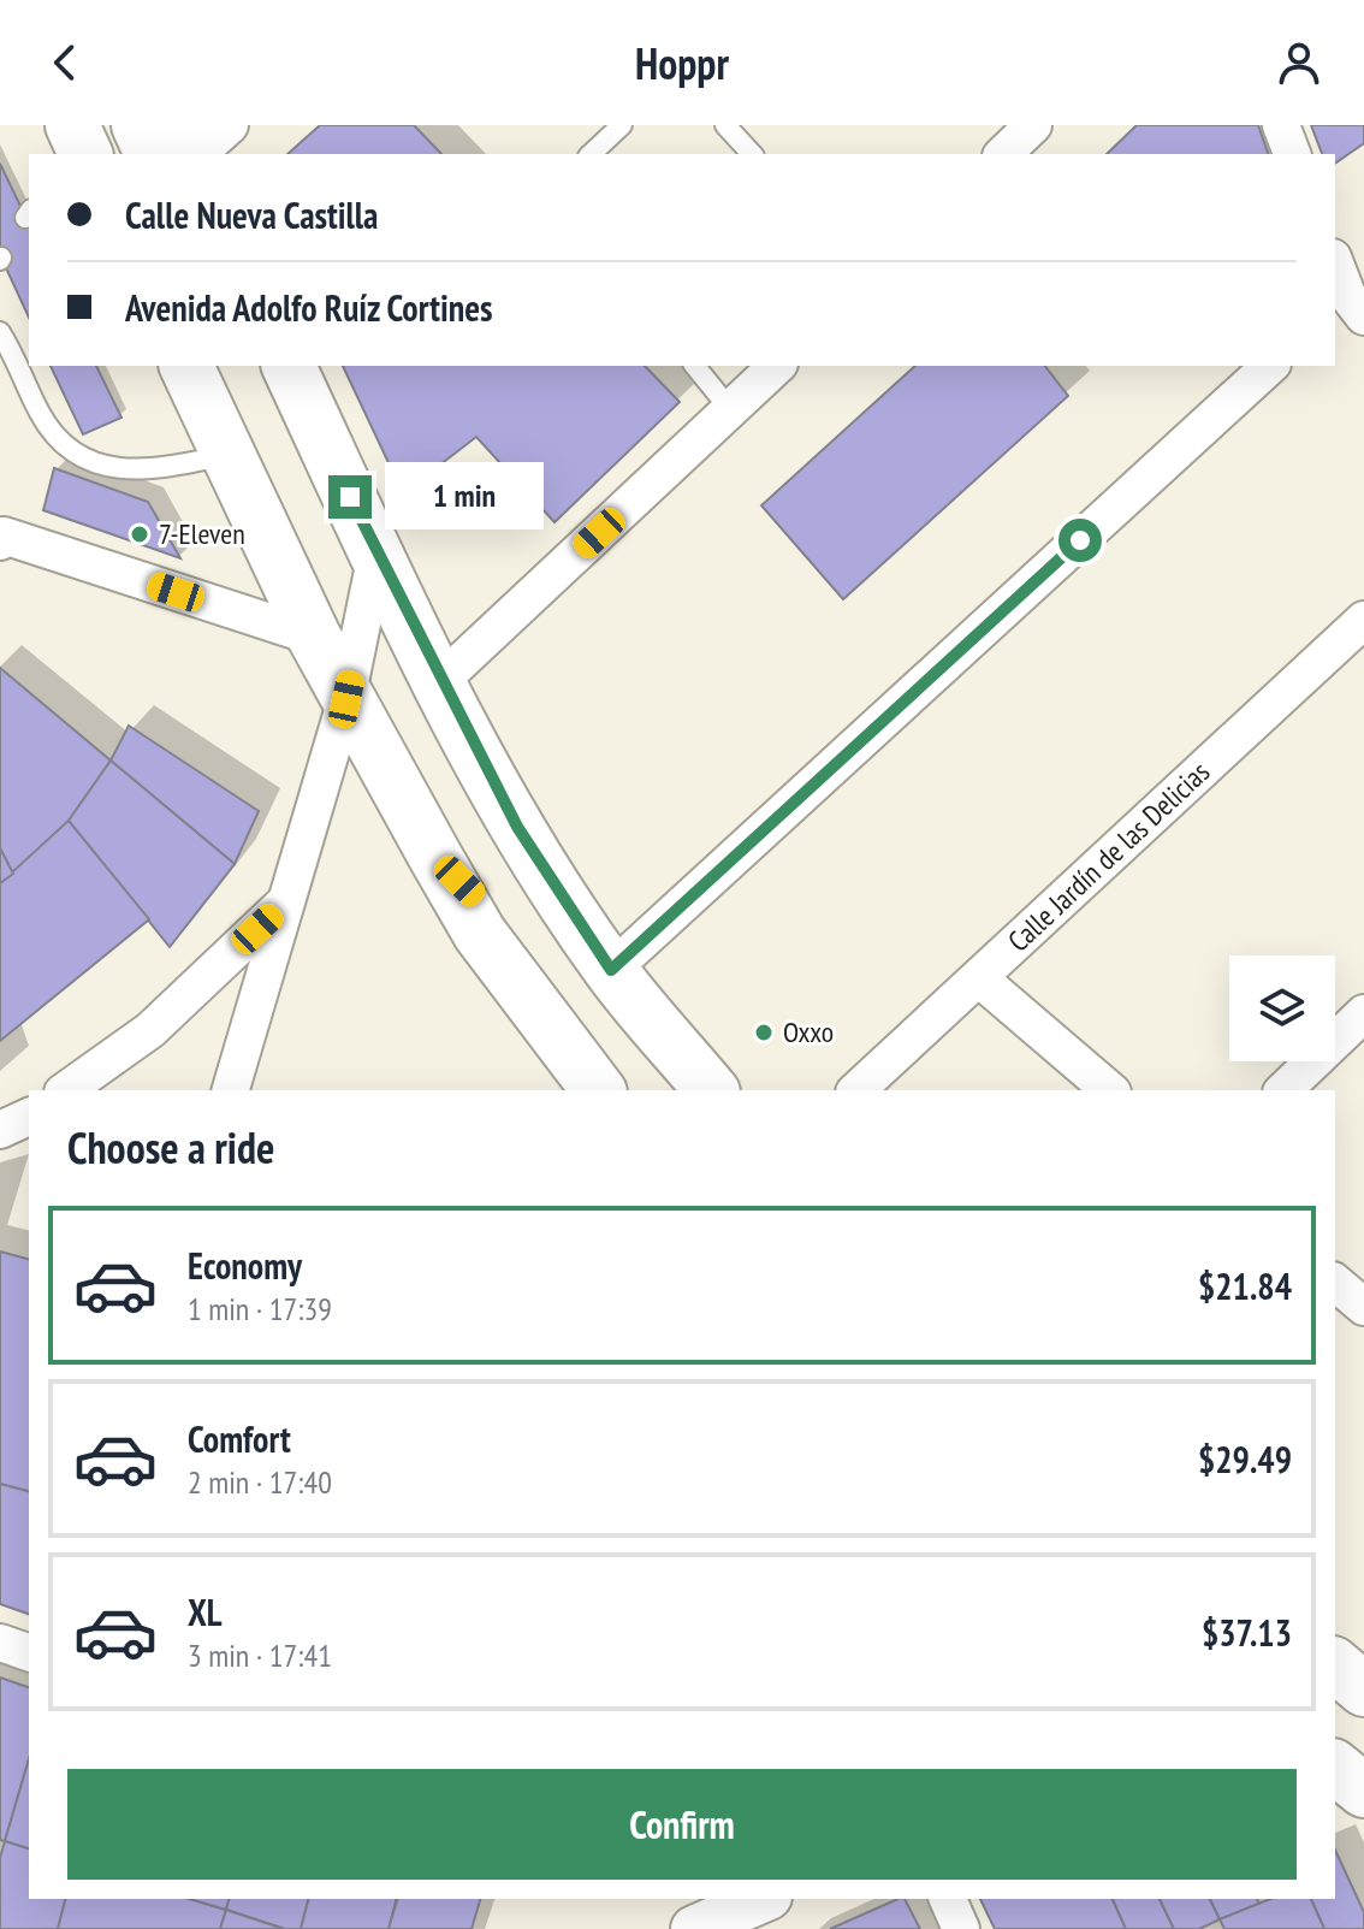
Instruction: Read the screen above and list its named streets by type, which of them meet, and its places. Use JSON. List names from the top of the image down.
{
  "streets": {
    "street": ["Calle Jardín de las Delicias"]
  },
  "places": ["7-Eleven", "Oxxo"],
  "page": {
    "header": "Hoppr",
    "banner": ["Calle Nueva Castilla", "Avenida Adolfo Ruíz Cortines"],
    "bubble": "1 min",
    "heading": "Choose a ride",
    "list": [
      {
        "name": "Economy",
        "note": "1 min · 17:39",
        "value": "$21.84"
      },
      {
        "name": "Comfort",
        "note": "2 min · 17:40",
        "value": "$29.49"
      },
      {
        "name": "XL",
        "note": "3 min · 17:41",
        "value": "$37.13"
      }
    ],
    "buttons": "Confirm"
  }
}
